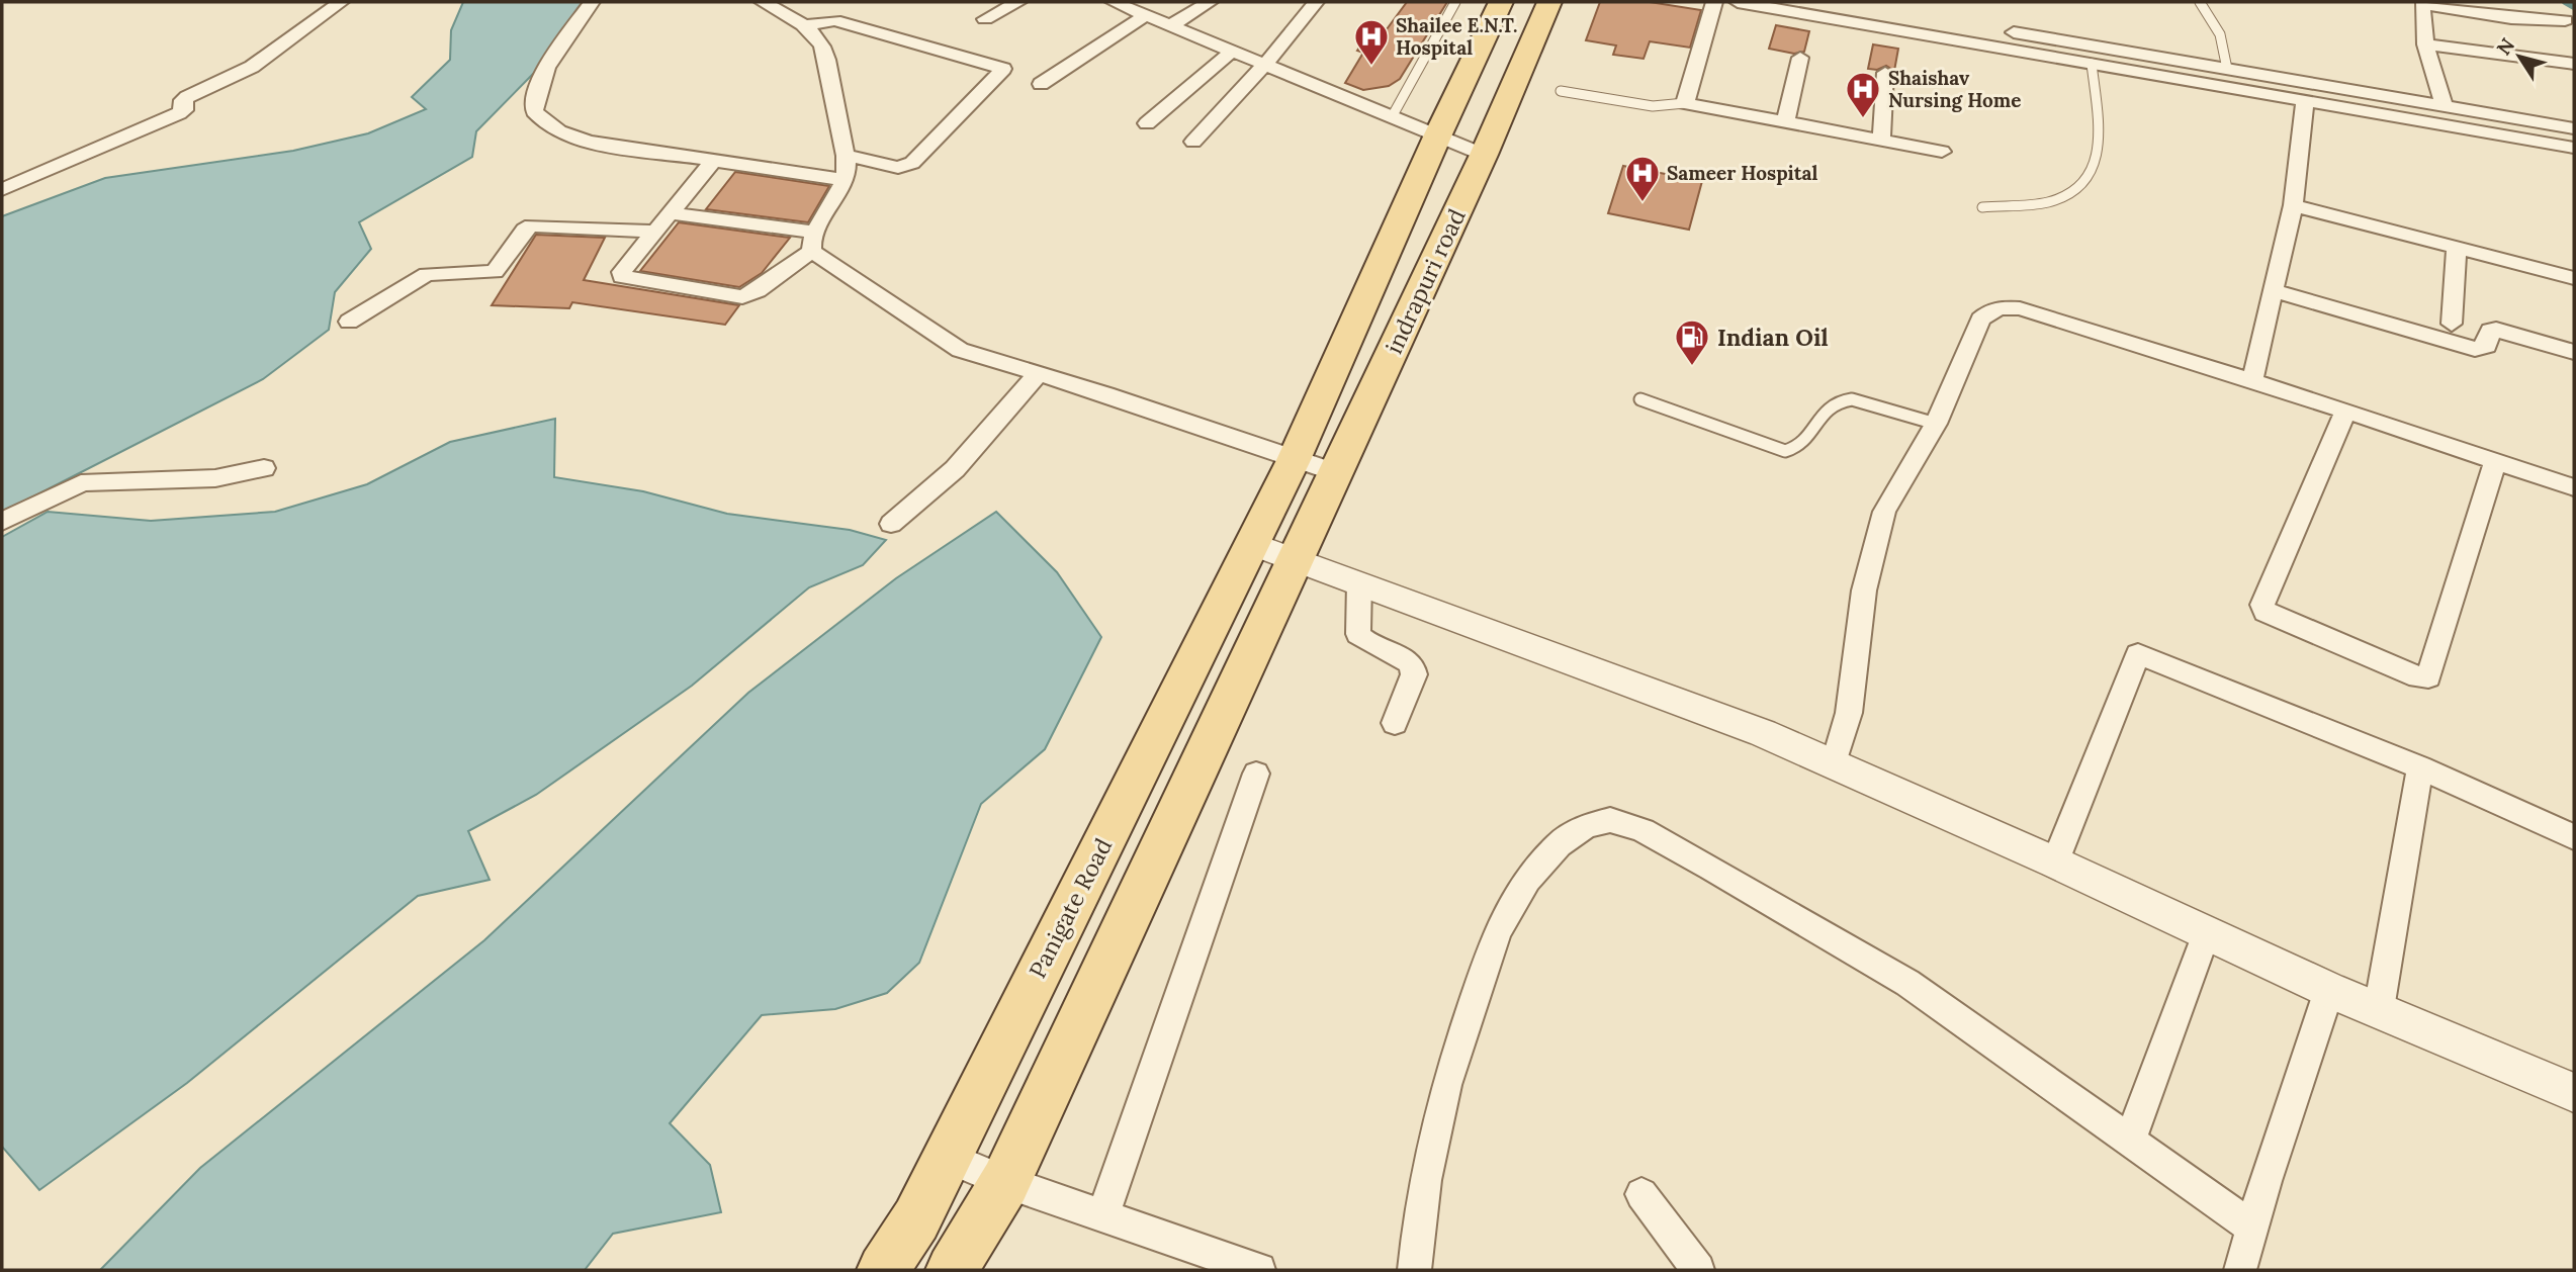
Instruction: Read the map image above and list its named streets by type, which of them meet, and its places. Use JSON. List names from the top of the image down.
{
  "streets": {
    "main road": ["indrapuri road", "Panigate Road"]
  },
  "crossings": [
    ["indrapuri road", "Panigate Road"]
  ],
  "places": {
    "hospital": ["Shailee E.N.T. Hospital", "Shaishav Nursing Home", "Sameer Hospital"],
    "fuel station": ["Indian Oil"]
  },
  "north": "top left"
}
